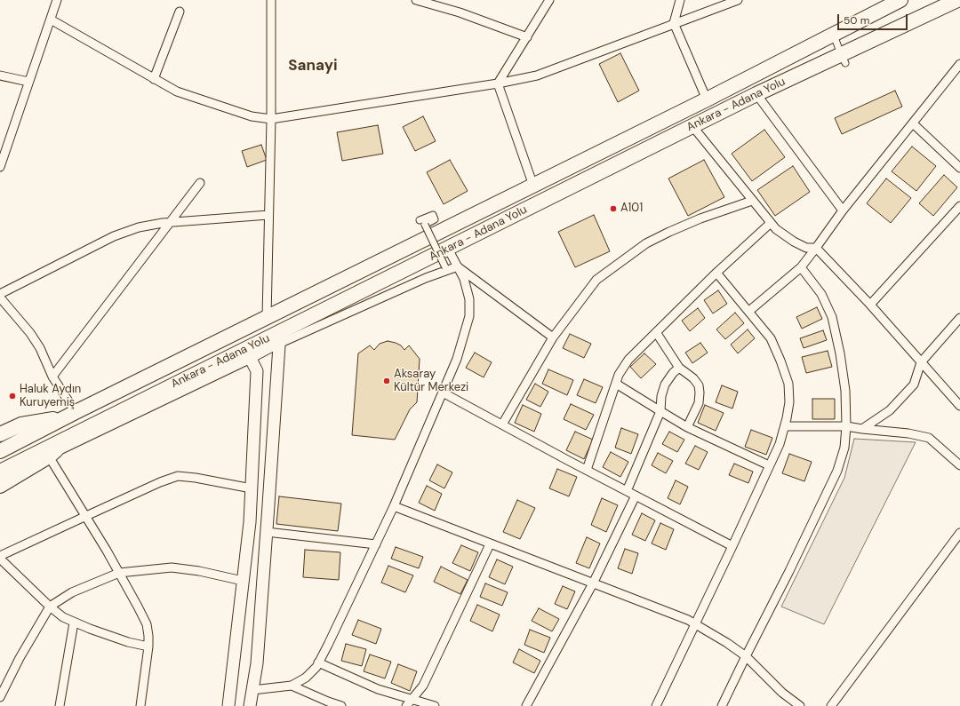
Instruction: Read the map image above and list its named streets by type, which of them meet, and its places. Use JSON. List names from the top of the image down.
{
  "streets": {
    "highway": ["Ankara - Adana Yolu"]
  },
  "districts": ["Sanayi"],
  "places": ["A101", "Aksaray Kültür Merkezi", "Haluk Aydın Kuruyemiş"],
  "scale_bar": "50 m"
}
